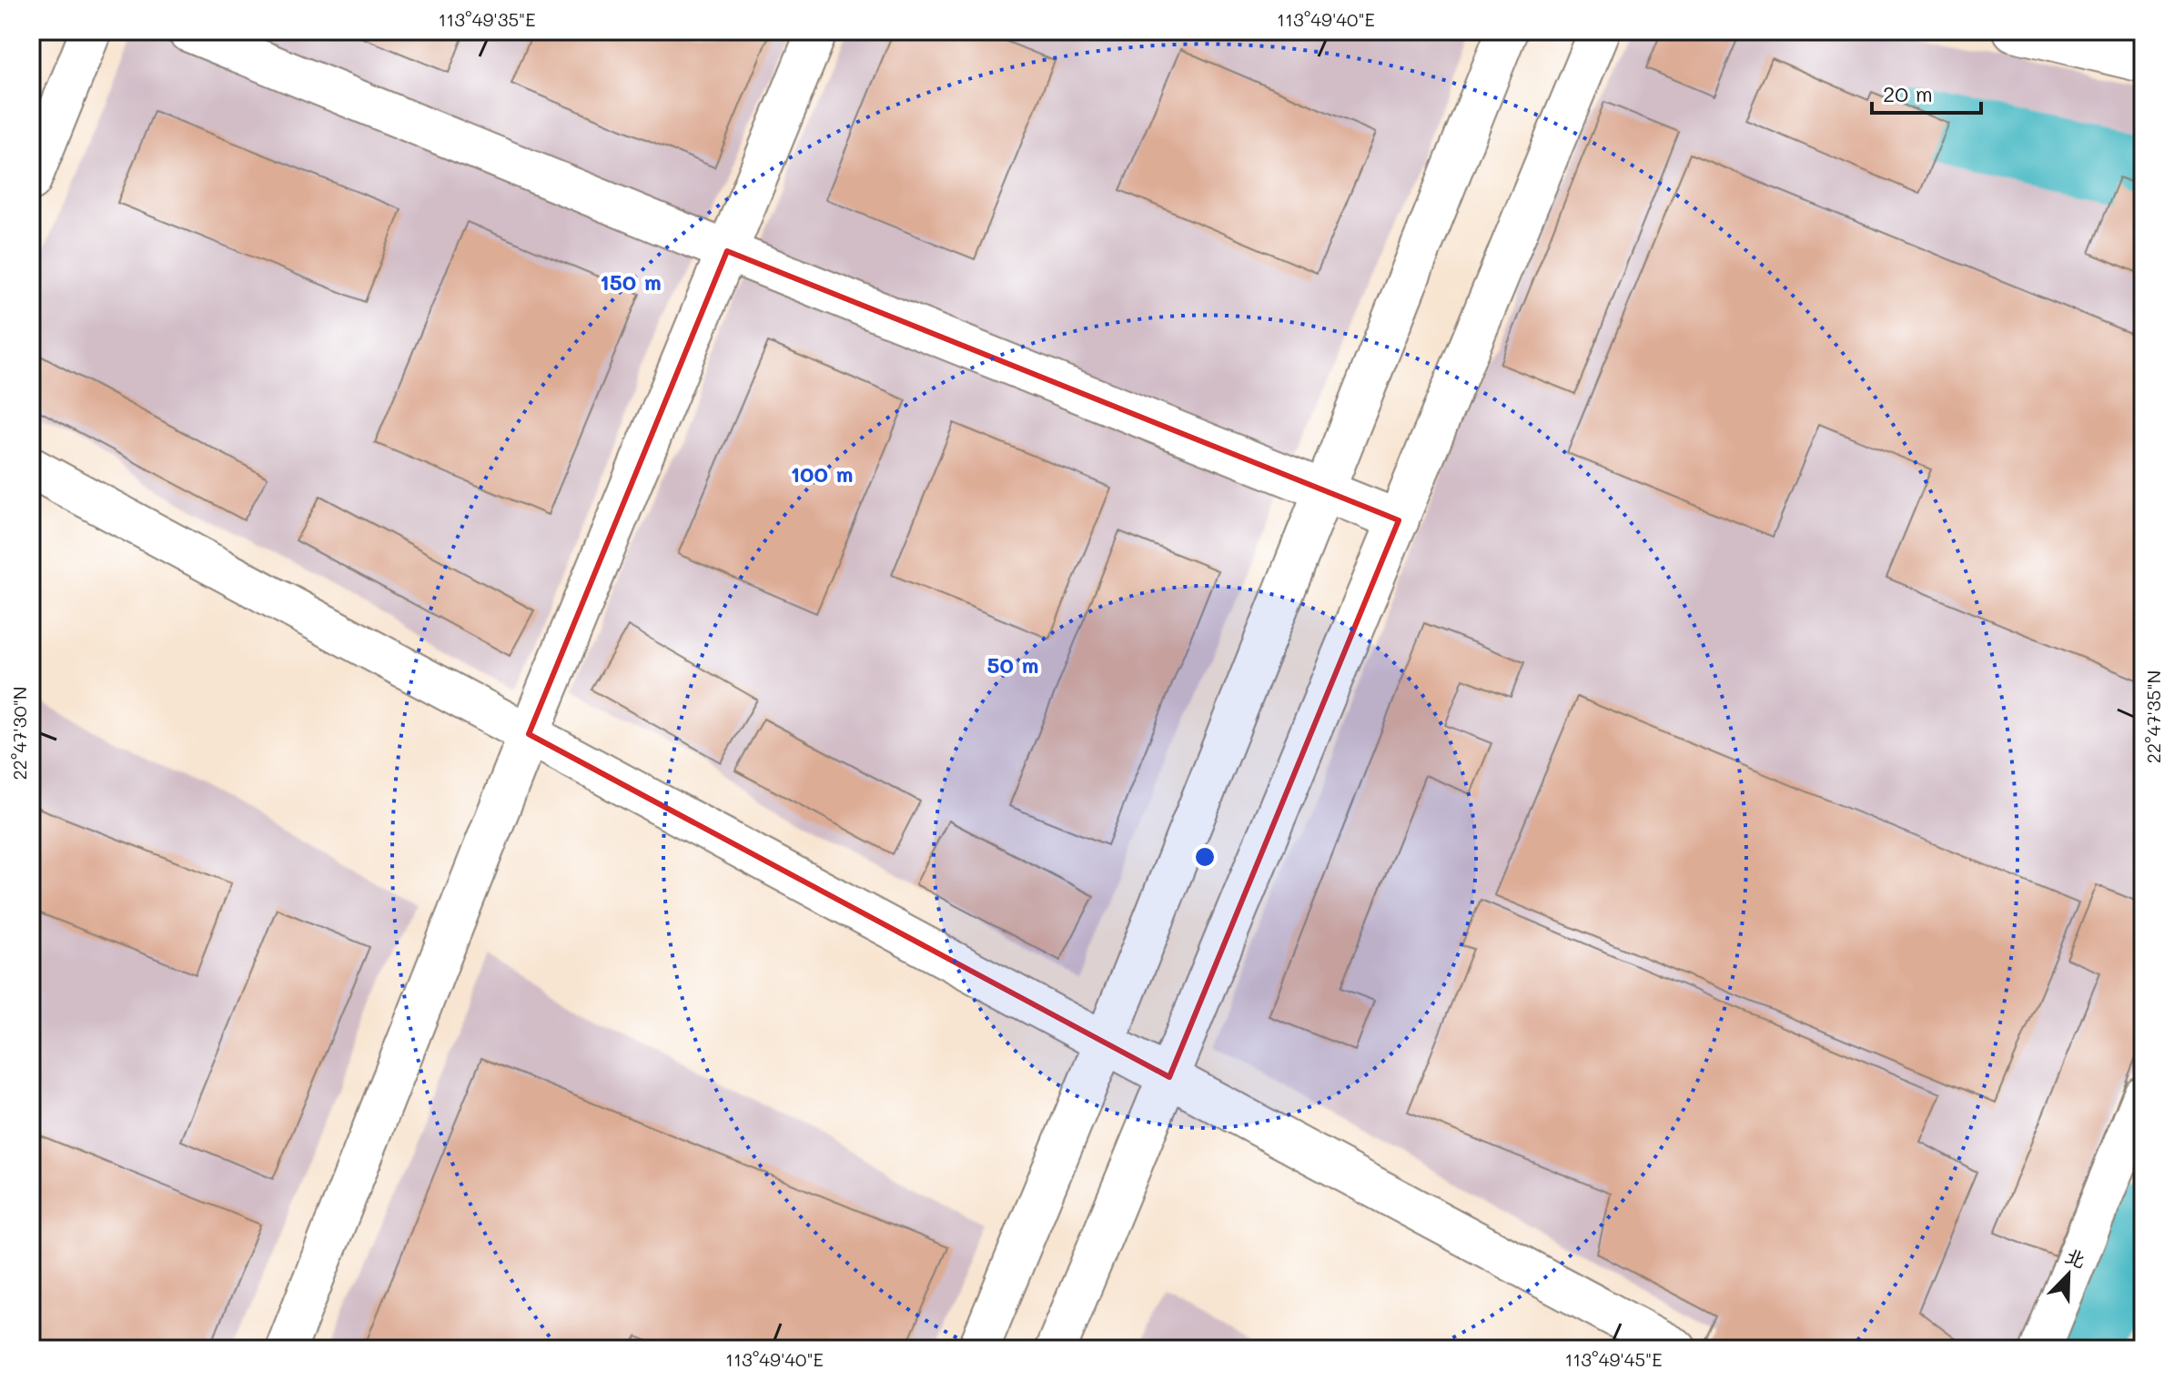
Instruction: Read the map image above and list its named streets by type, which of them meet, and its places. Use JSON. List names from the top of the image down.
{
  "scale_bar": "20 m",
  "north": "top right",
  "coordinates": [
    "113°49'35\"E",
    "113°49'40\"E",
    "22°47'35\"N",
    "22°47'30\"N",
    "113°49'45\"E"
  ],
  "rings": ["150 m", "100 m", "50 m"]
}
